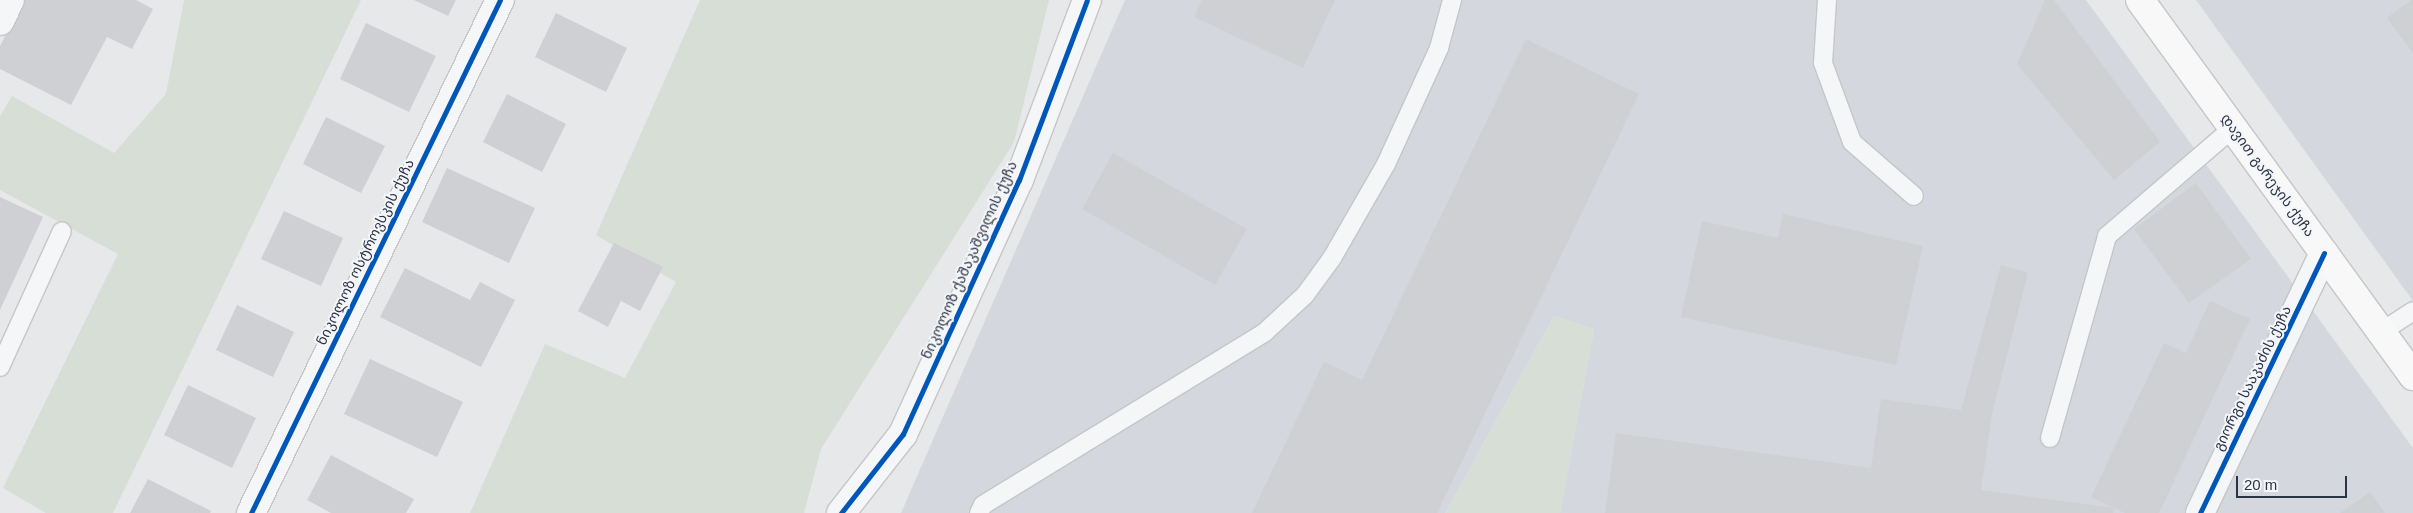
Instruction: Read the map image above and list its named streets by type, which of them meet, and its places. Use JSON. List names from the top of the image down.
{
  "streets": {
    "main road": ["დავით გარეჯის ქუჩა"],
    "street": ["ნიკოლოზ ოსტროვსკის ქუჩა", "ნიკოლოზ ქაშაკაშვილის ქუჩა", "გიორგი სააკაძის ქუჩა"]
  },
  "crossings": [
    ["დავით გარეჯის ქუჩა", "გიორგი სააკაძის ქუჩა"]
  ],
  "scale_bar": "20 m"
}
